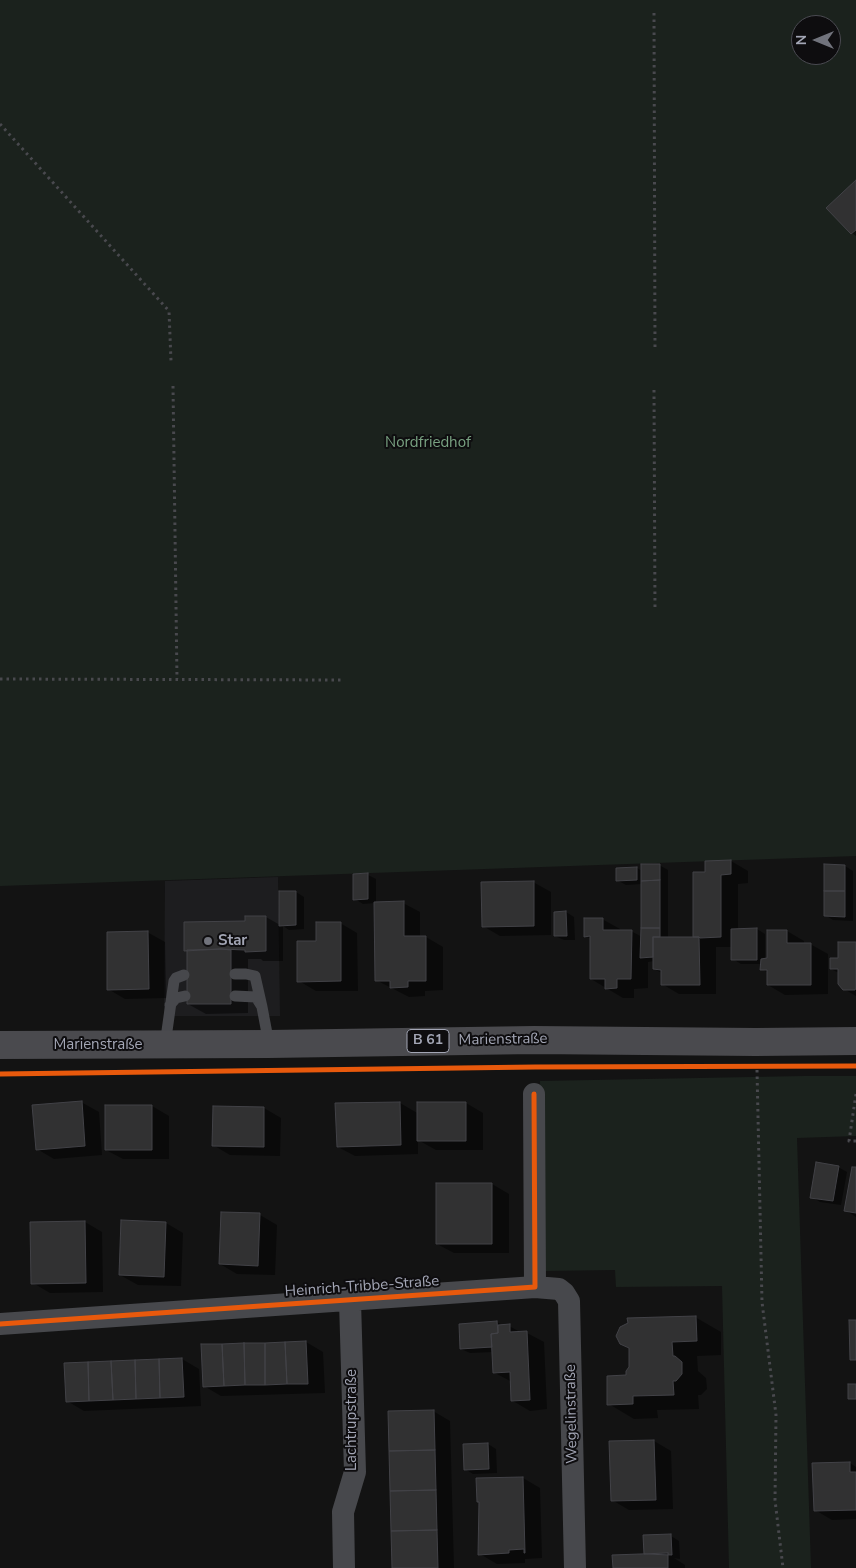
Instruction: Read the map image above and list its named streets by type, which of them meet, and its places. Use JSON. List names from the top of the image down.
{
  "streets": {
    "main road": ["Marienstraße", "B 61"],
    "street": ["Heinrich-Tribbe-Straße", "Wegelinstraße", "Lachtrupstraße"]
  },
  "crossings": [
    ["Heinrich-Tribbe-Straße", "Wegelinstraße"],
    ["Heinrich-Tribbe-Straße", "Lachtrupstraße"]
  ],
  "parks": ["Nordfriedhof"],
  "places": ["Star"],
  "north": "left"
}
